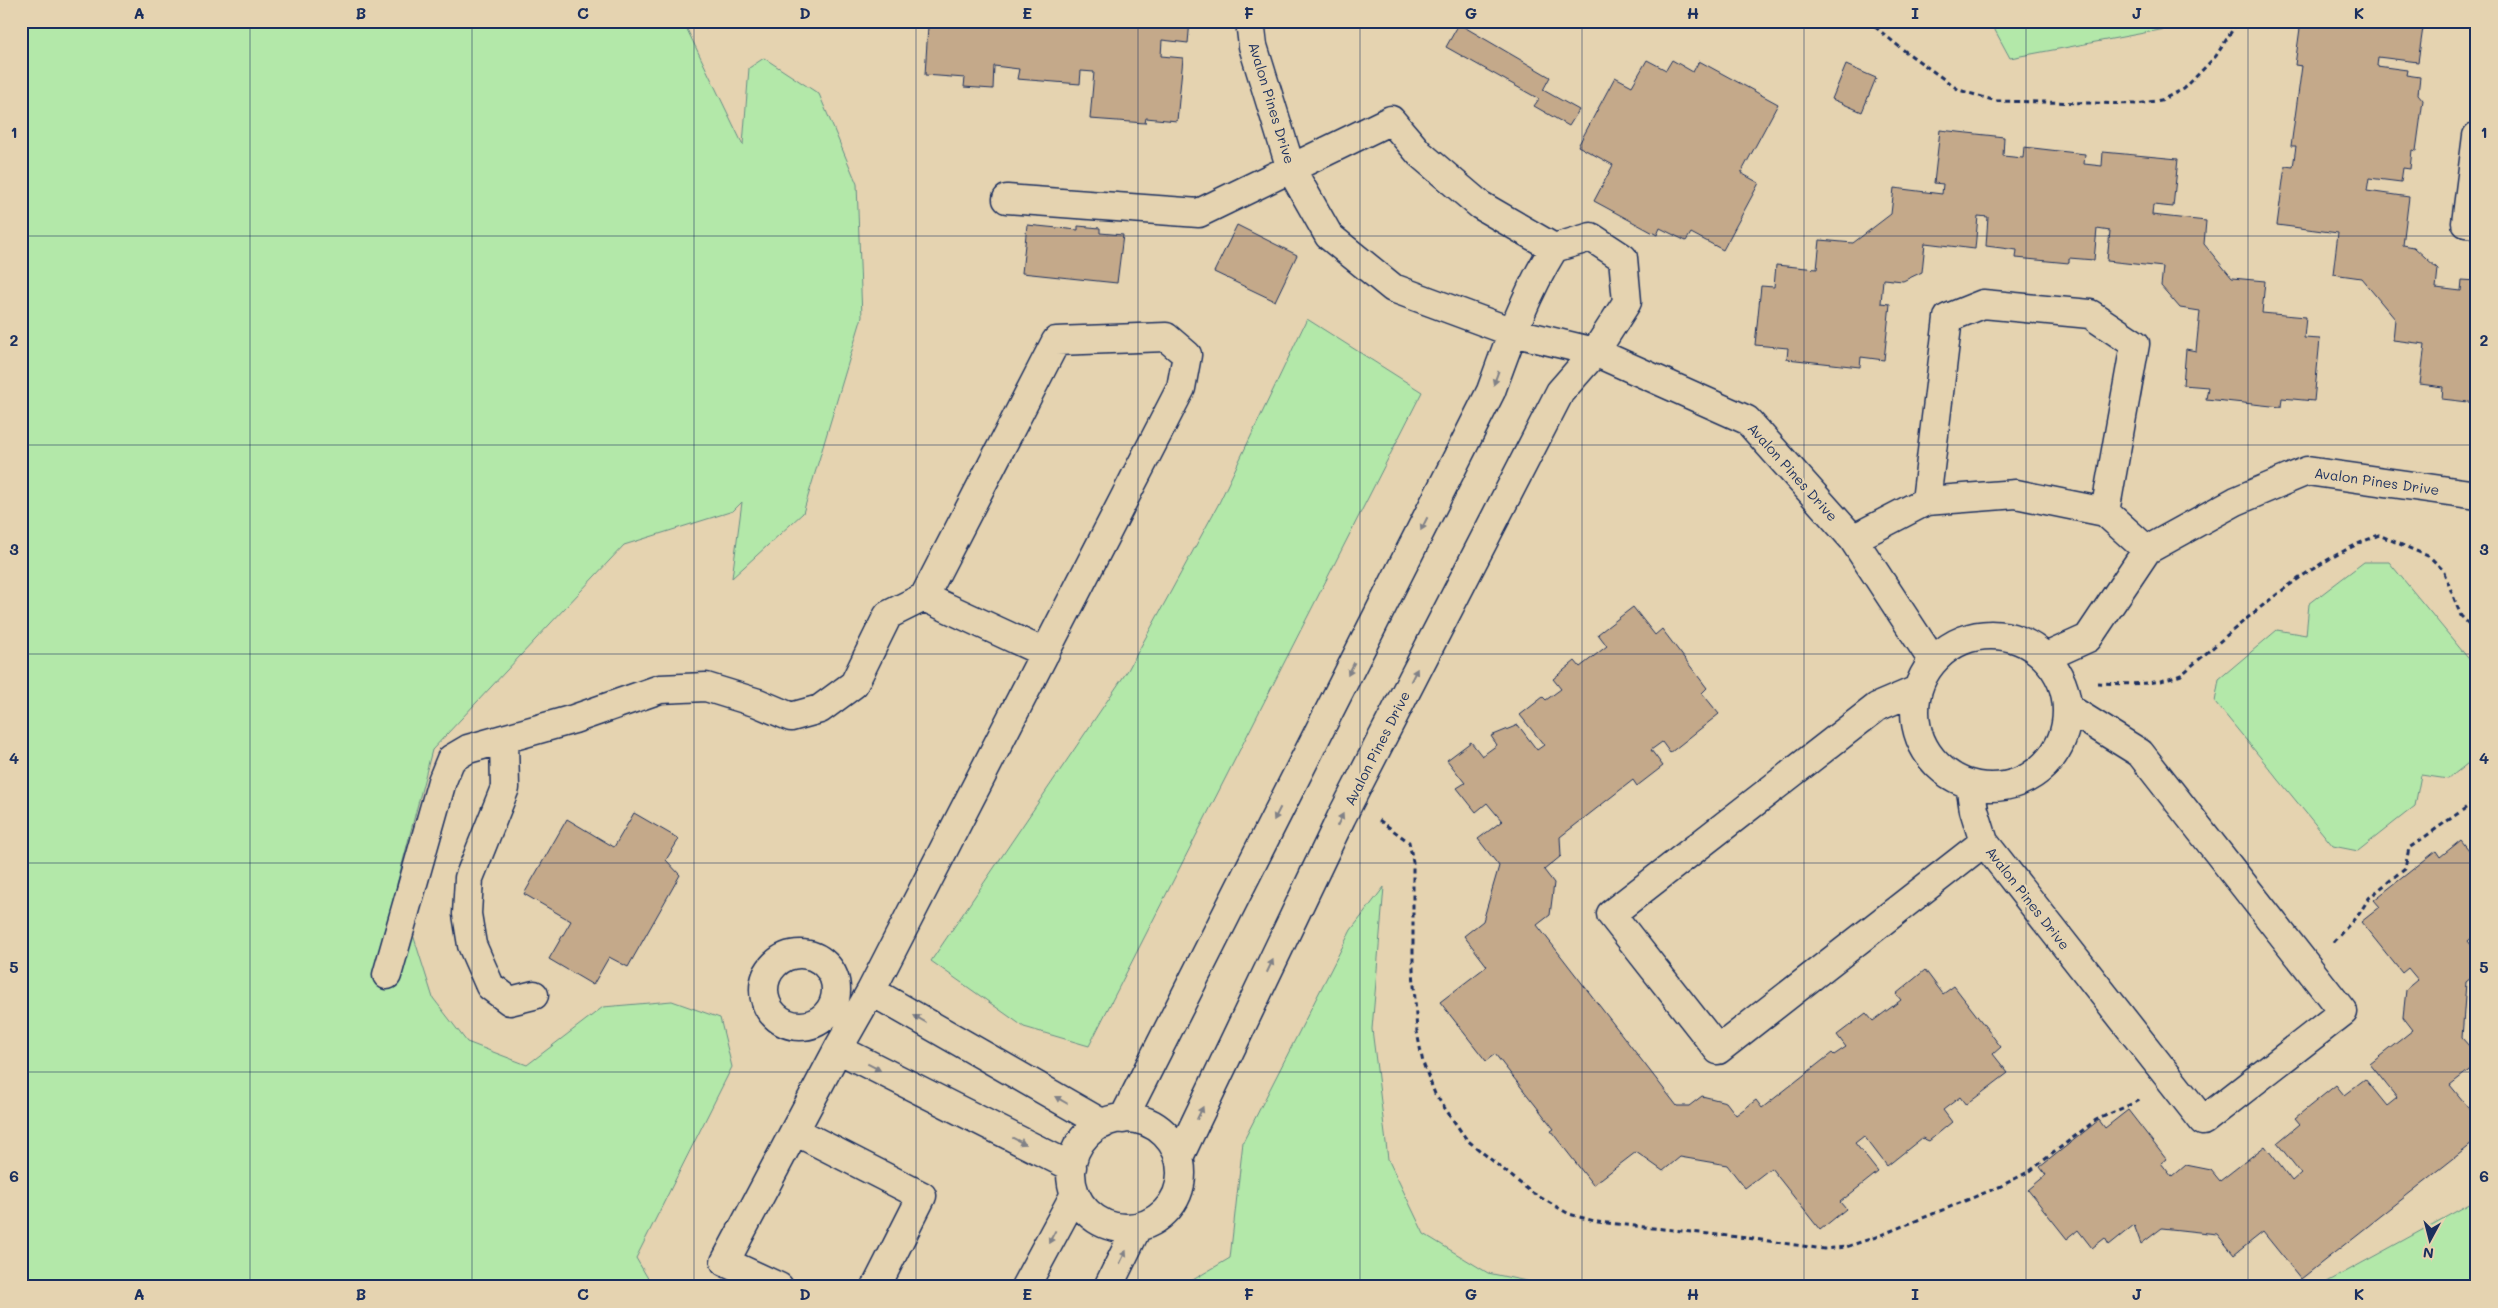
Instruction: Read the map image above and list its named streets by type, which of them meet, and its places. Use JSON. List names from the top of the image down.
{
  "streets": {
    "street": ["Avalon Pines Drive"]
  },
  "north": "bottom",
  "grid": {
    "columns": [
      "A",
      "B",
      "C",
      "D",
      "E",
      "F",
      "G",
      "H",
      "I",
      "J",
      "K"
    ],
    "rows": [
      "1",
      "2",
      "3",
      "4",
      "5",
      "6"
    ]
  }
}
